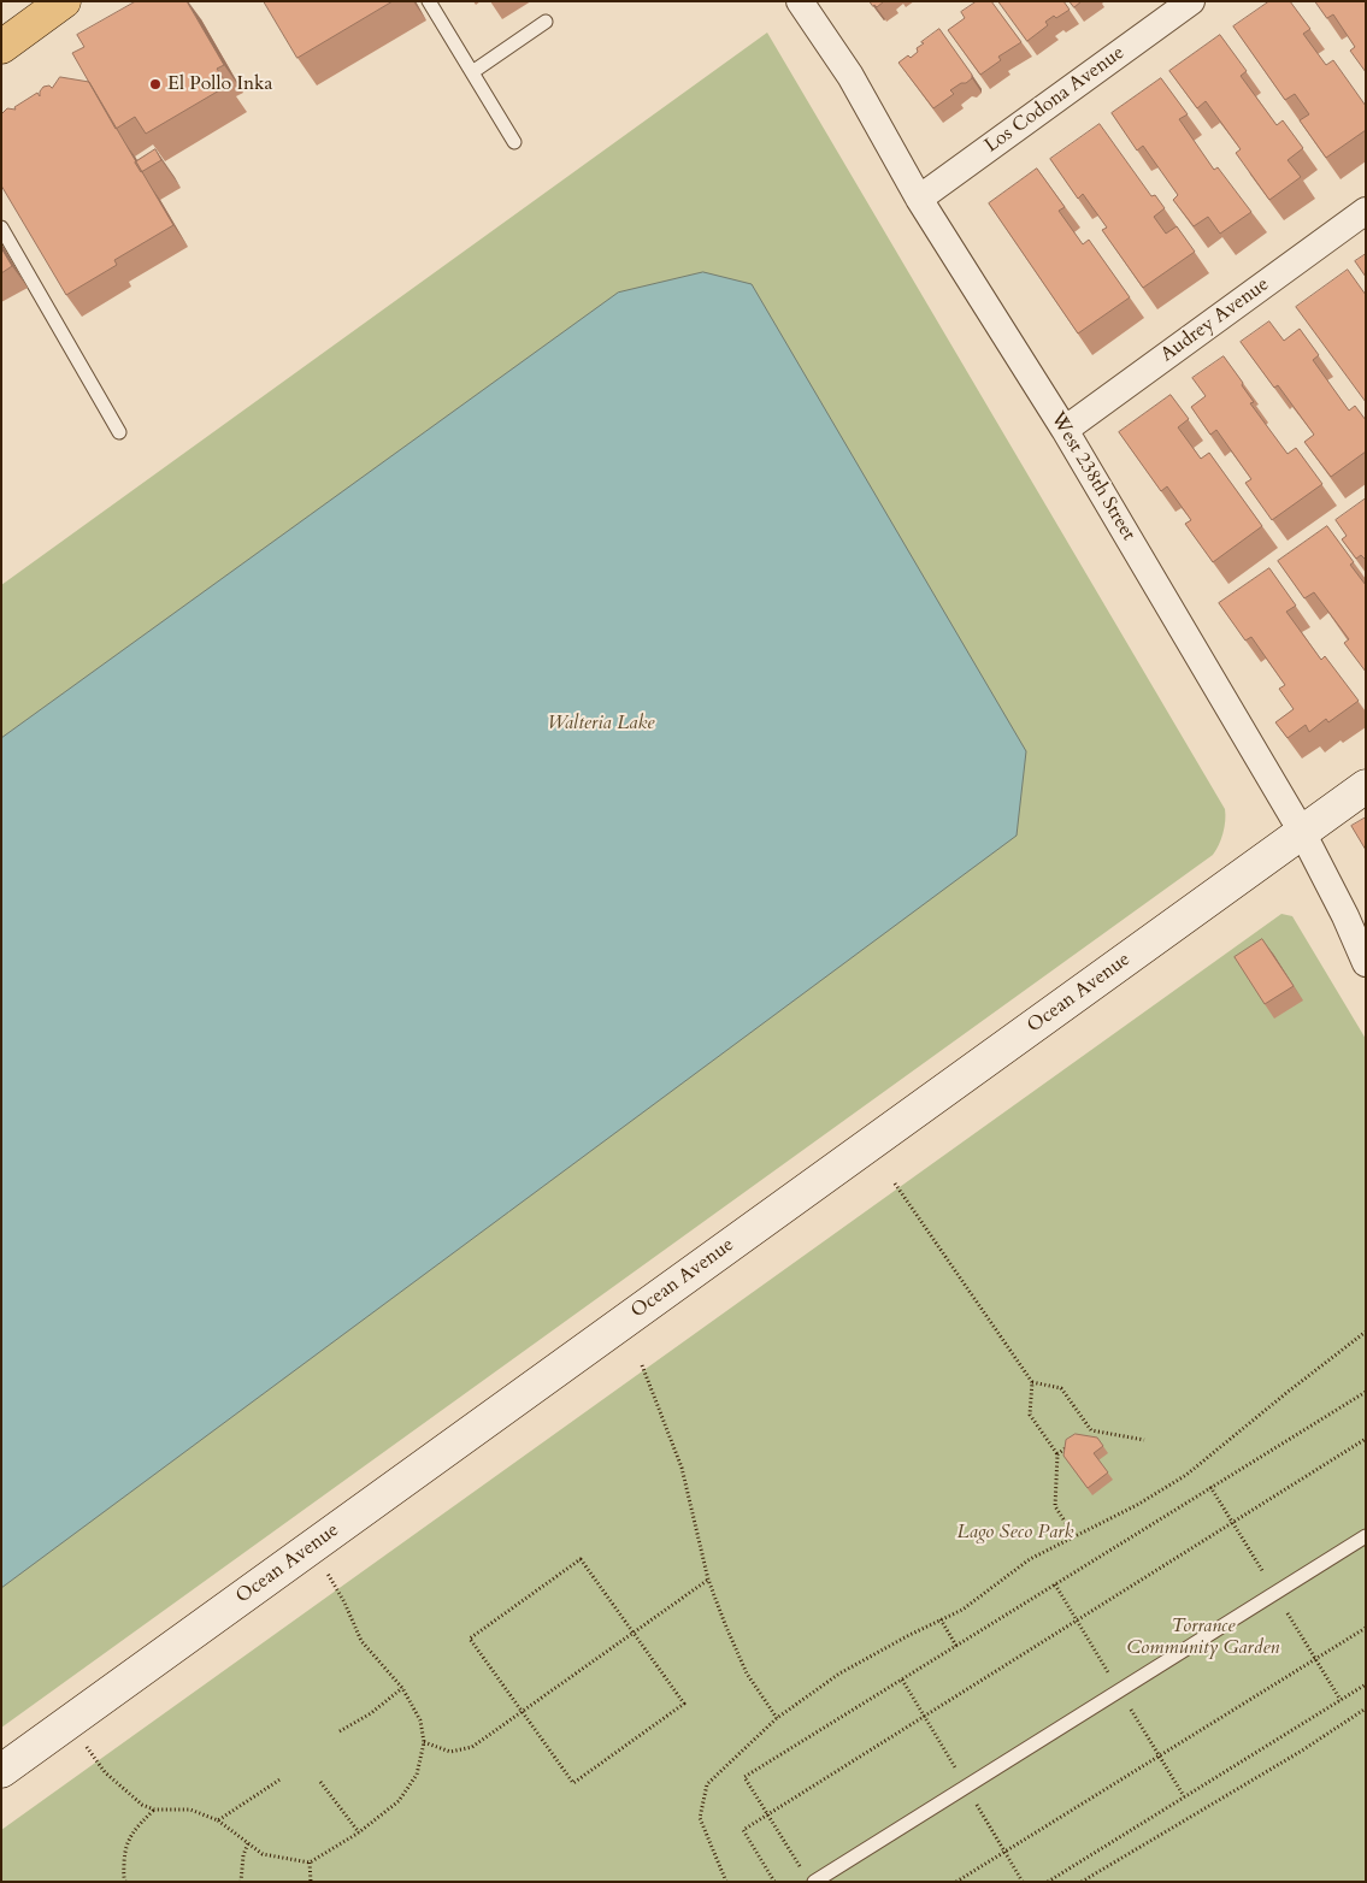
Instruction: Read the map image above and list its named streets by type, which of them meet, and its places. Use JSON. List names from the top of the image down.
{
  "streets": {
    "street": [
      "Los Codona Avenue",
      "Audrey Avenue",
      "West 238th Street",
      "Ocean Avenue"
    ]
  },
  "crossings": [
    ["Los Codona Avenue", "West 238th Street"],
    ["Audrey Avenue", "West 238th Street"],
    ["West 238th Street", "Ocean Avenue"]
  ],
  "parks": ["Walteria Lake", "Lago Seco Park", "Torrance Community Garden"],
  "places": ["El Pollo Inka"]
}
